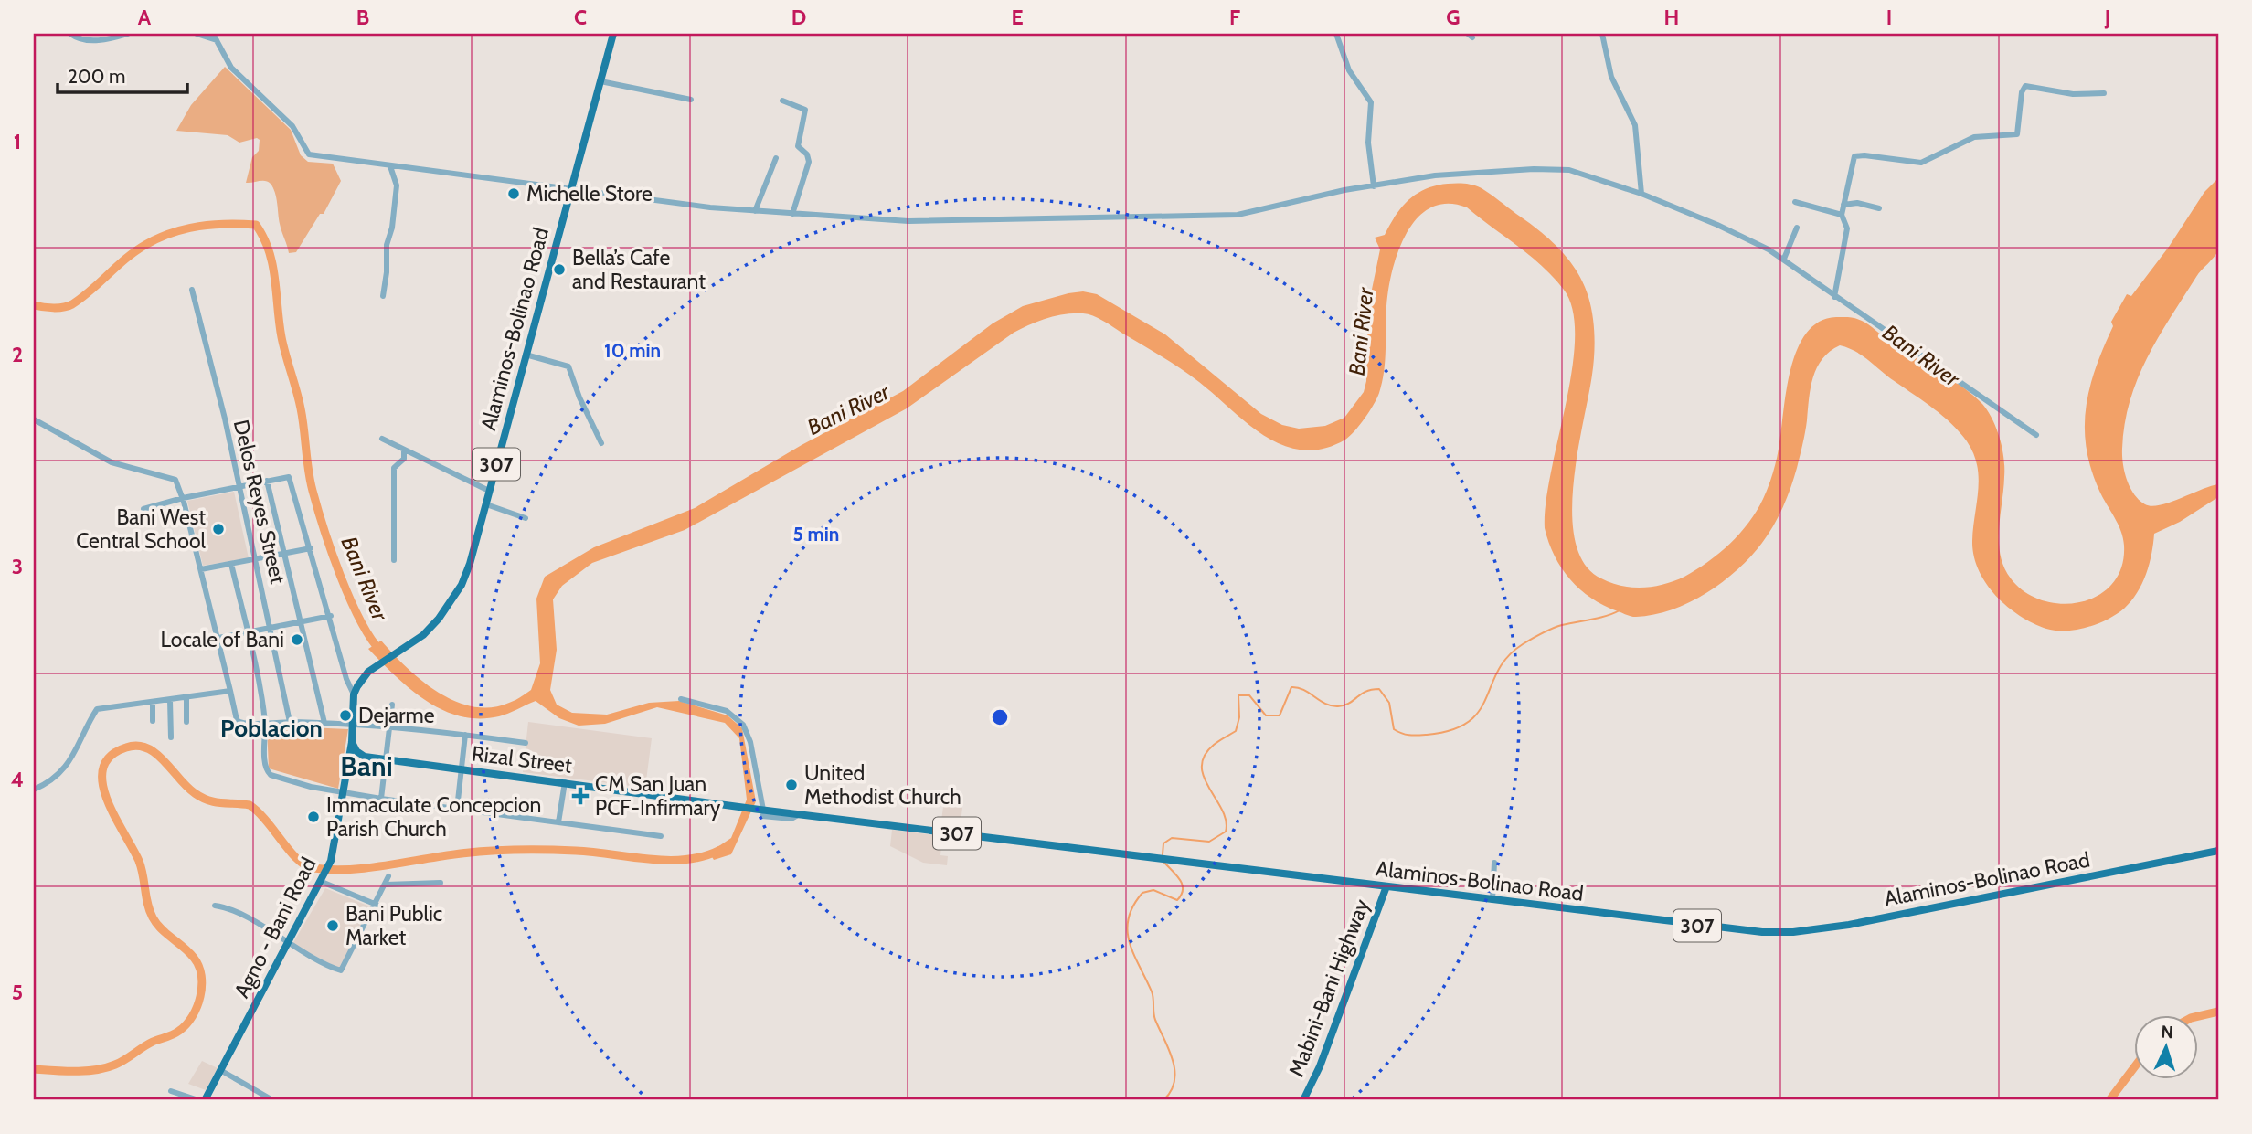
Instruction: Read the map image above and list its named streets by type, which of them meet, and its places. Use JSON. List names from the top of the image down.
{
  "streets": {
    "main road": [
      "Alaminos-Bolinao Road",
      "307",
      "Rizal Street",
      "Agno - Bani Road",
      "Mabini-Bani Highway"
    ],
    "street": ["Delos Reyes Street"]
  },
  "crossings": [
    ["Alaminos-Bolinao Road", "Rizal Street"],
    ["Alaminos-Bolinao Road", "Mabini-Bani Highway"]
  ],
  "districts": ["Poblacion", "Bani"],
  "water": ["Bani River"],
  "places": {
    "other": [
      "Michelle Store",
      "Bella’s Cafe and Restaurant",
      "Bani West Central School",
      "Locale of Bani",
      "Dejarme",
      "United Methodist Church",
      "Immaculate Concepcion Parish Church",
      "Bani Public Market"
    ],
    "health": ["CM San Juan PCF-Infirmary"]
  },
  "scale_bar": "200 m",
  "north": "top",
  "grid": {
    "columns": [
      "A",
      "B",
      "C",
      "D",
      "E",
      "F",
      "G",
      "H",
      "I",
      "J"
    ],
    "rows": [
      "1",
      "2",
      "3",
      "4",
      "5"
    ]
  },
  "rings": ["10 min", "5 min"]
}
